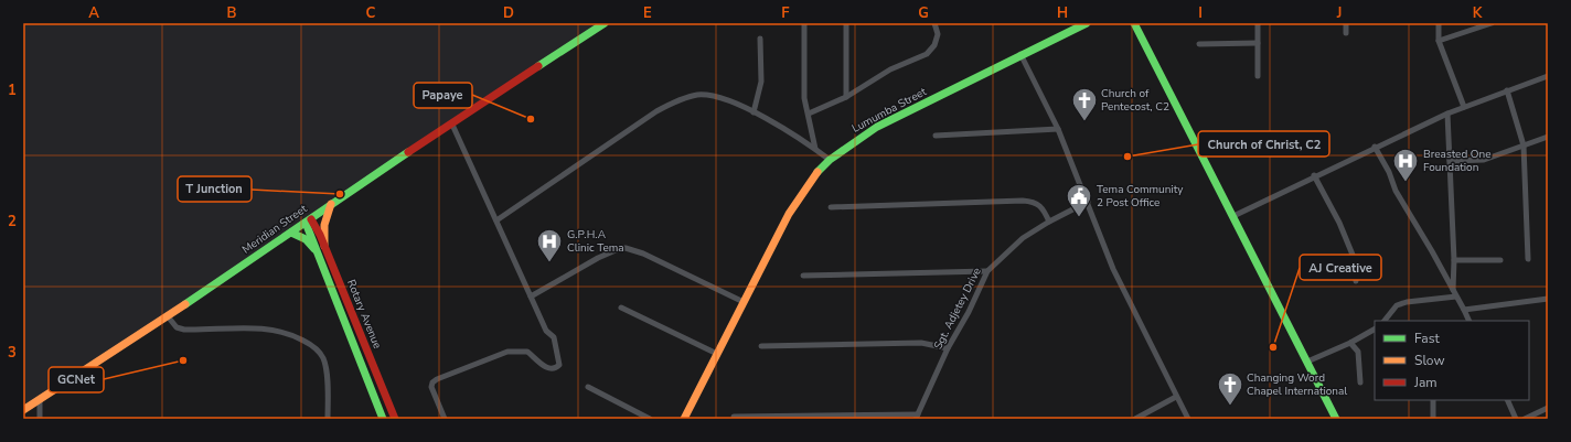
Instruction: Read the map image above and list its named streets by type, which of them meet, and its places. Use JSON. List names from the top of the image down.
{
  "streets": {
    "main road": ["Lumumba Street", "Meridian Street", "Rotary Avenue"],
    "street": ["Sgt. Adjetey Drive"]
  },
  "crossings": [
    ["Meridian Street", "Rotary Avenue"]
  ],
  "places": {
    "other": [
      "Papaye",
      "Church of Christ, C2",
      "T Junction",
      "AJ Creative",
      "GCNet"
    ],
    "church": ["Church of Pentecost, C2", "Changing Word Chapel International"],
    "hospital": ["Breasted One Foundation", "G.P.H.A Clinic Tema"],
    "public building": ["Tema Community 2 Post Office"]
  },
  "legend": ["Fast", "Slow", "Jam"],
  "grid": {
    "columns": [
      "A",
      "B",
      "C",
      "D",
      "E",
      "F",
      "G",
      "H",
      "I",
      "J",
      "K"
    ],
    "rows": ["1", "2", "3"]
  }
}
